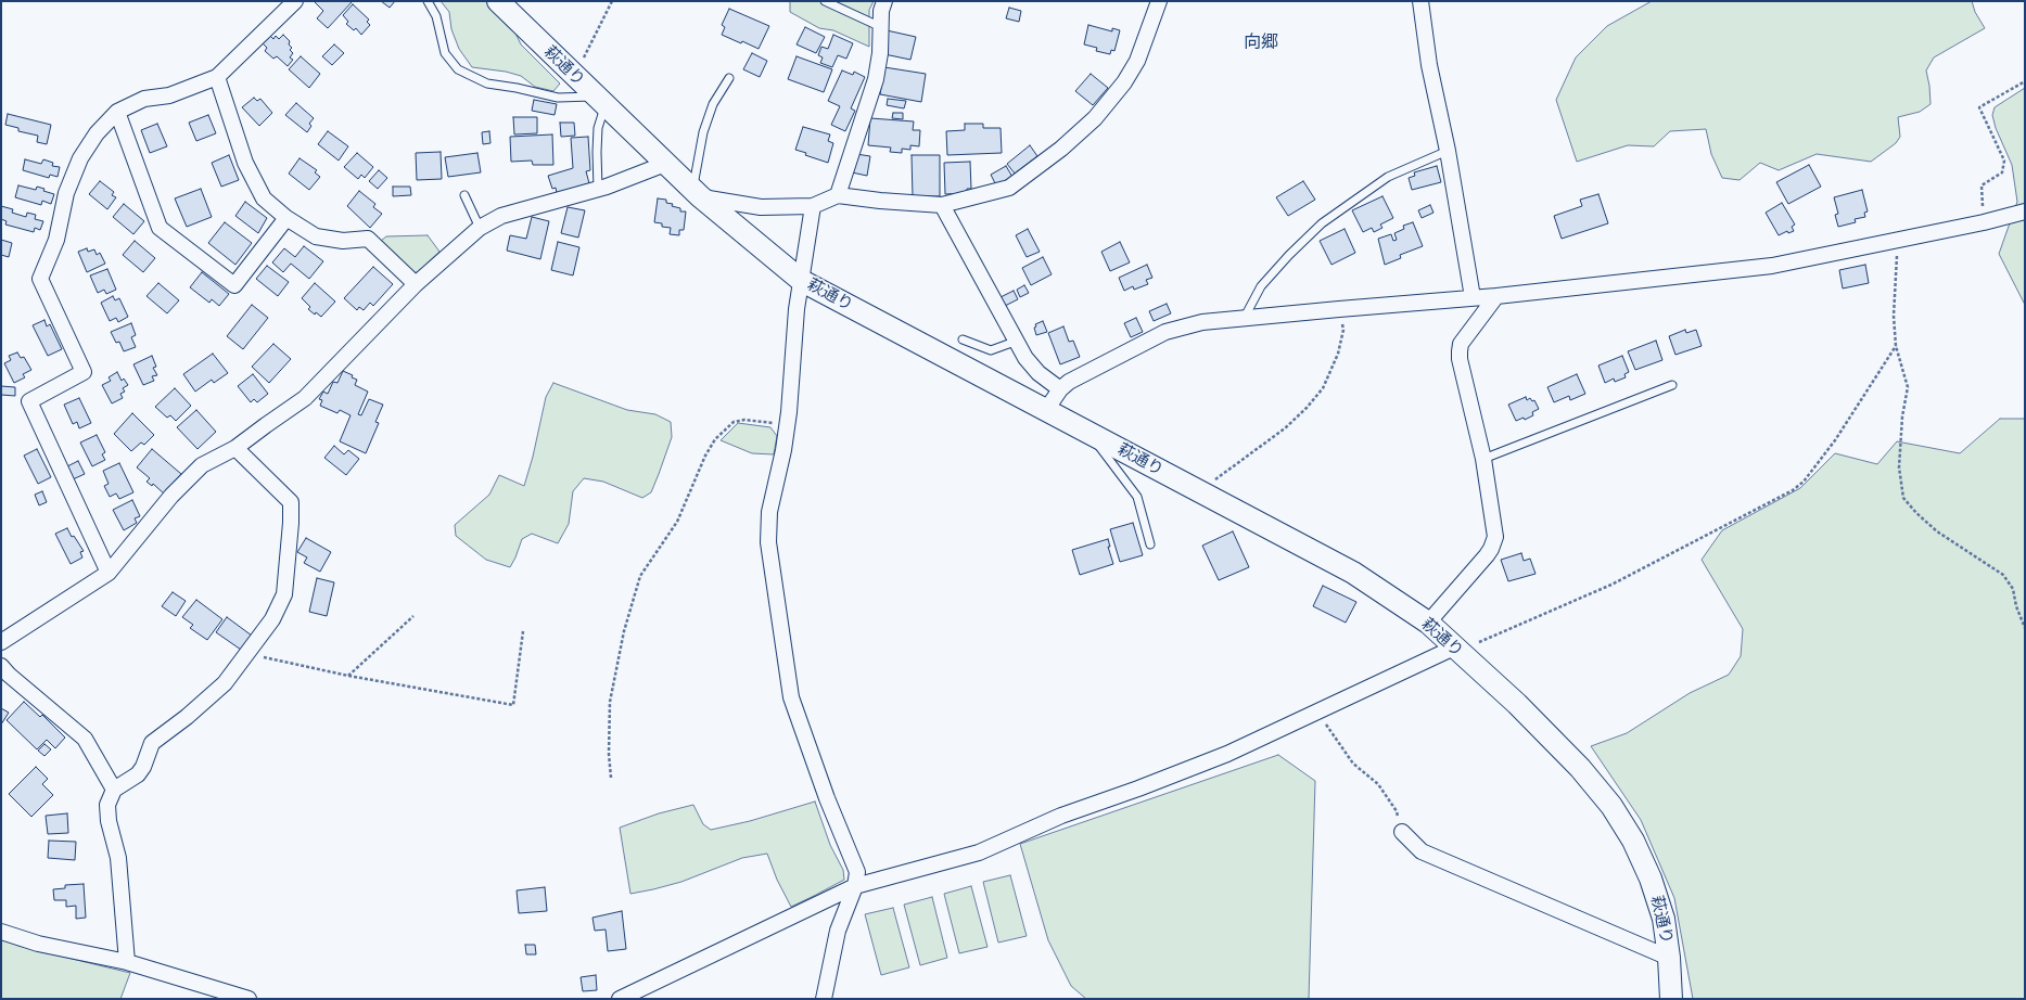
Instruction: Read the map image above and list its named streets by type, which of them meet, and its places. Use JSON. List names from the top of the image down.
{
  "streets": {
    "street": ["萩通り"]
  },
  "districts": ["向郷"]
}
